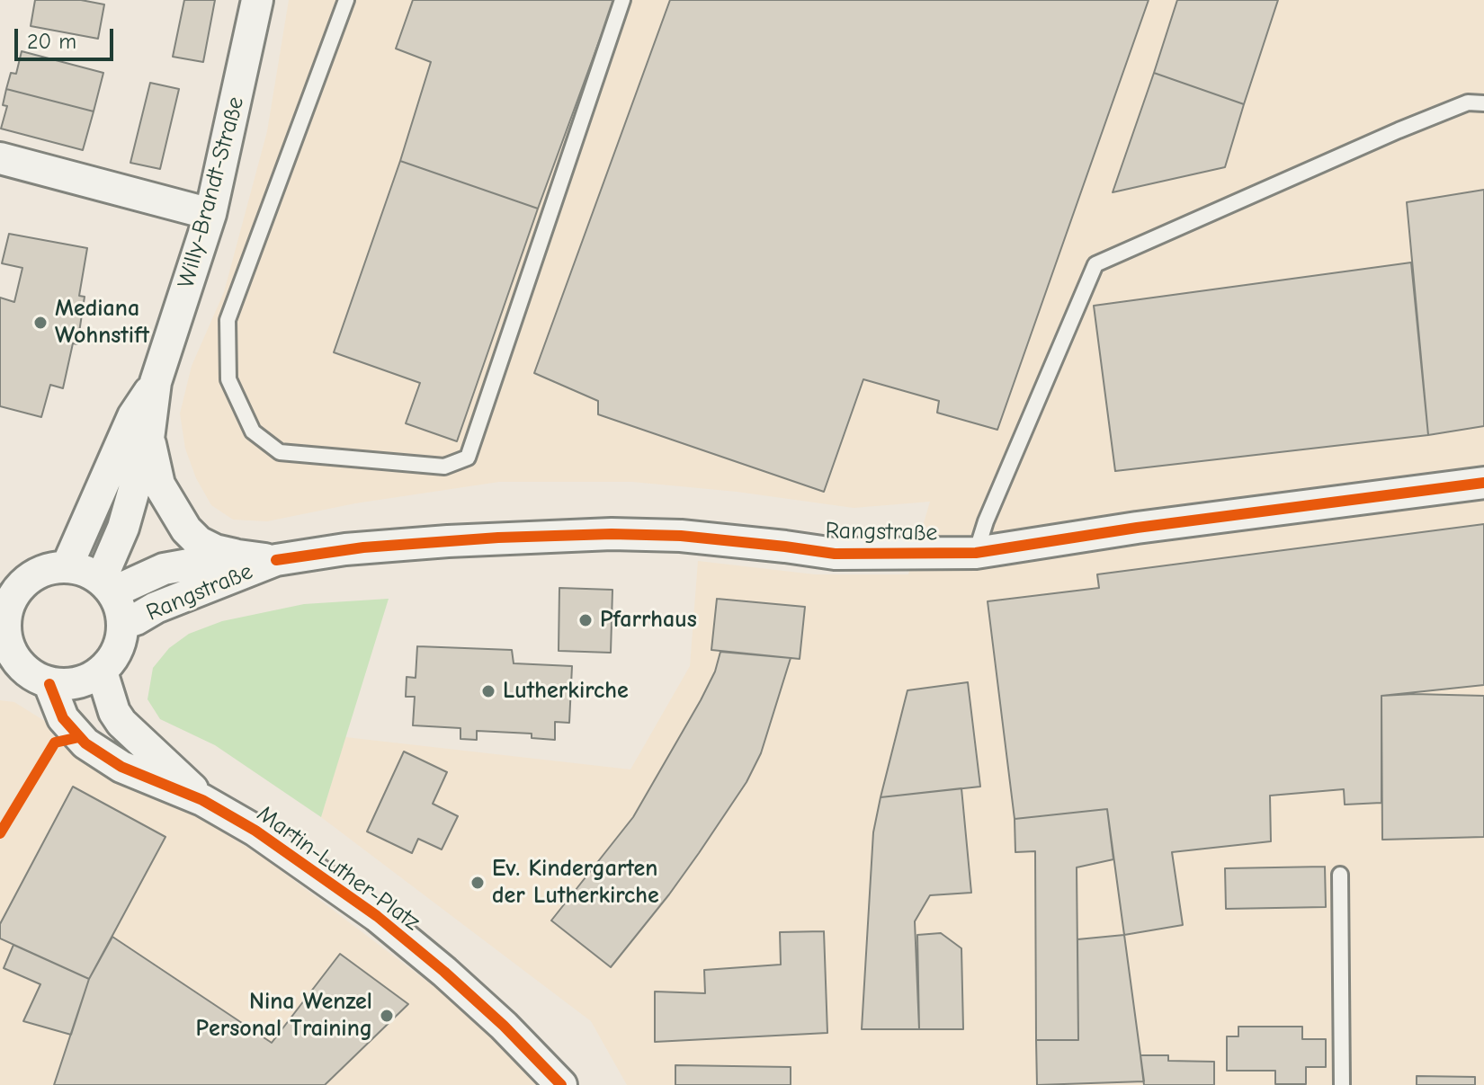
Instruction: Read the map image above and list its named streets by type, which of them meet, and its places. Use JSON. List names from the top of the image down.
{
  "streets": {
    "street": ["Willy-Brandt-Straße", "Rangstraße", "Martin-Luther-Platz"]
  },
  "crossings": [
    ["Willy-Brandt-Straße", "Rangstraße"],
    ["Willy-Brandt-Straße", "Martin-Luther-Platz"],
    ["Rangstraße", "Martin-Luther-Platz"]
  ],
  "places": [
    "Mediana Wohnstift",
    "Pfarrhaus",
    "Lutherkirche",
    "Ev. Kindergarten der Lutherkirche",
    "Nina Wenzel Personal Training"
  ],
  "scale_bar": "20 m"
}
